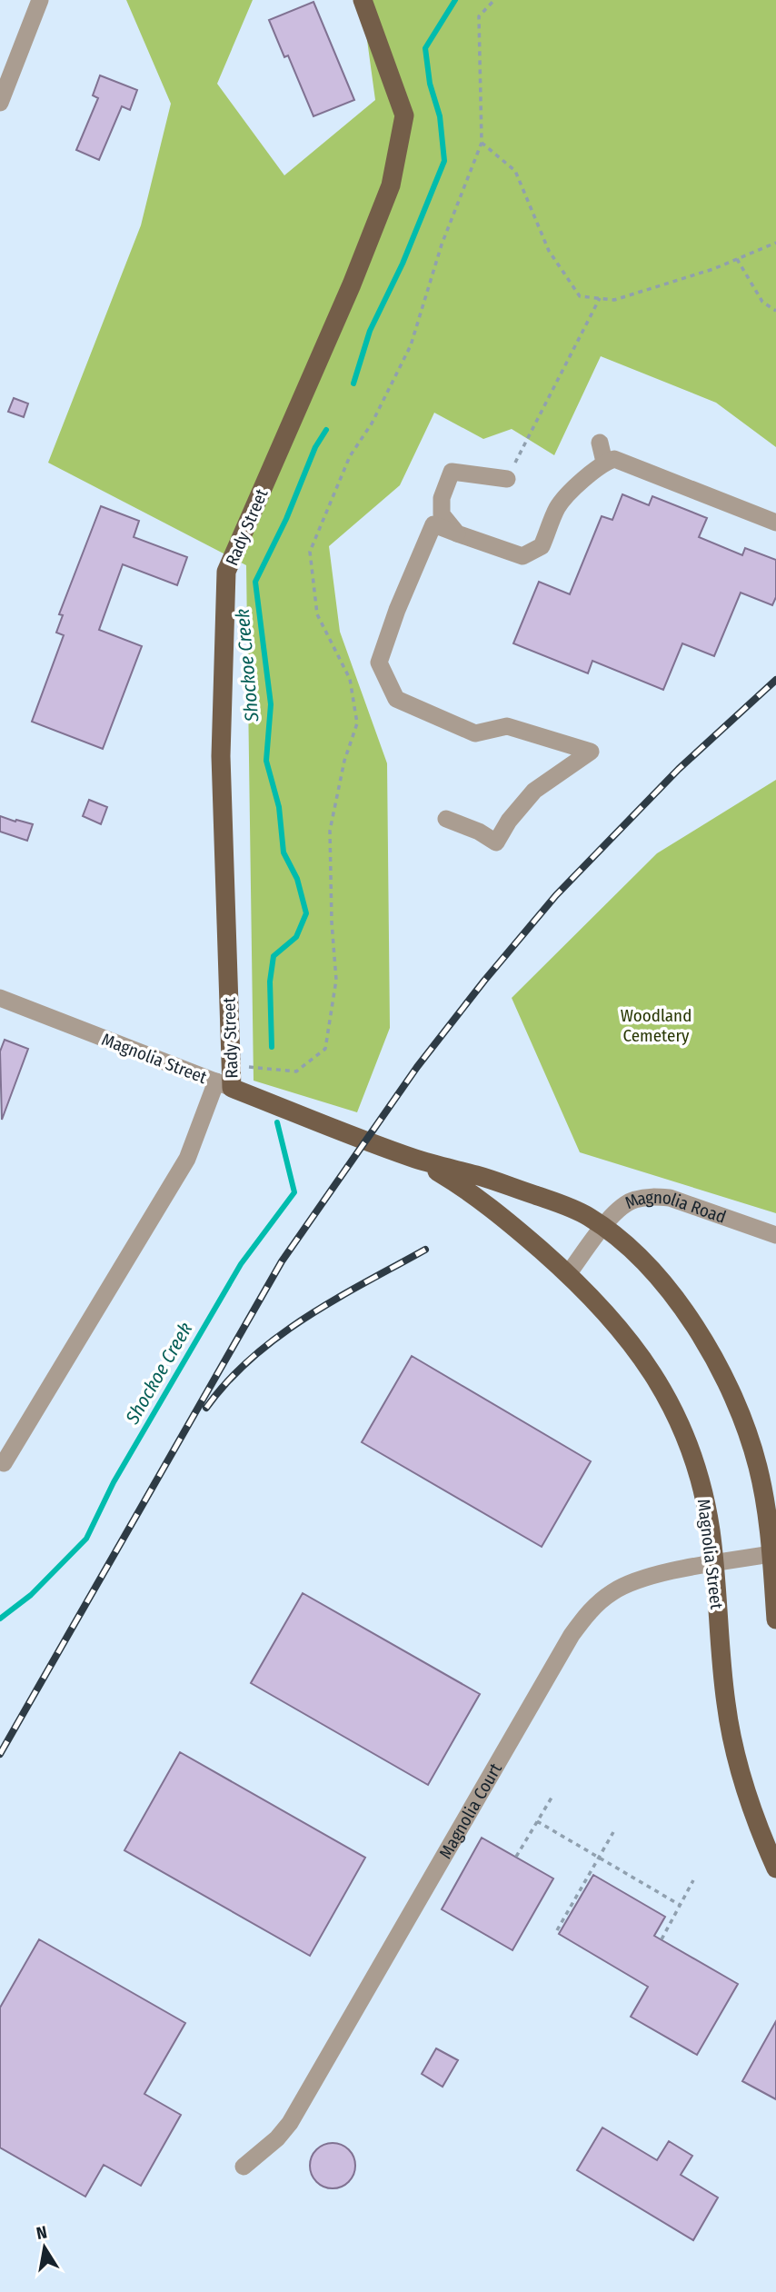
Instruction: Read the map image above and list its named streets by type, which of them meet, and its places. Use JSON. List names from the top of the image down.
{
  "streets": {
    "main road": ["Rady Street", "Magnolia Street"],
    "street": ["Magnolia Road", "Magnolia Court"]
  },
  "crossings": [
    ["Rady Street", "Magnolia Street"],
    ["Magnolia Street", "Magnolia Road"],
    ["Magnolia Street", "Magnolia Court"]
  ],
  "water": ["Shockoe Creek"],
  "parks": ["Woodland Cemetery"],
  "north": "top"
}
